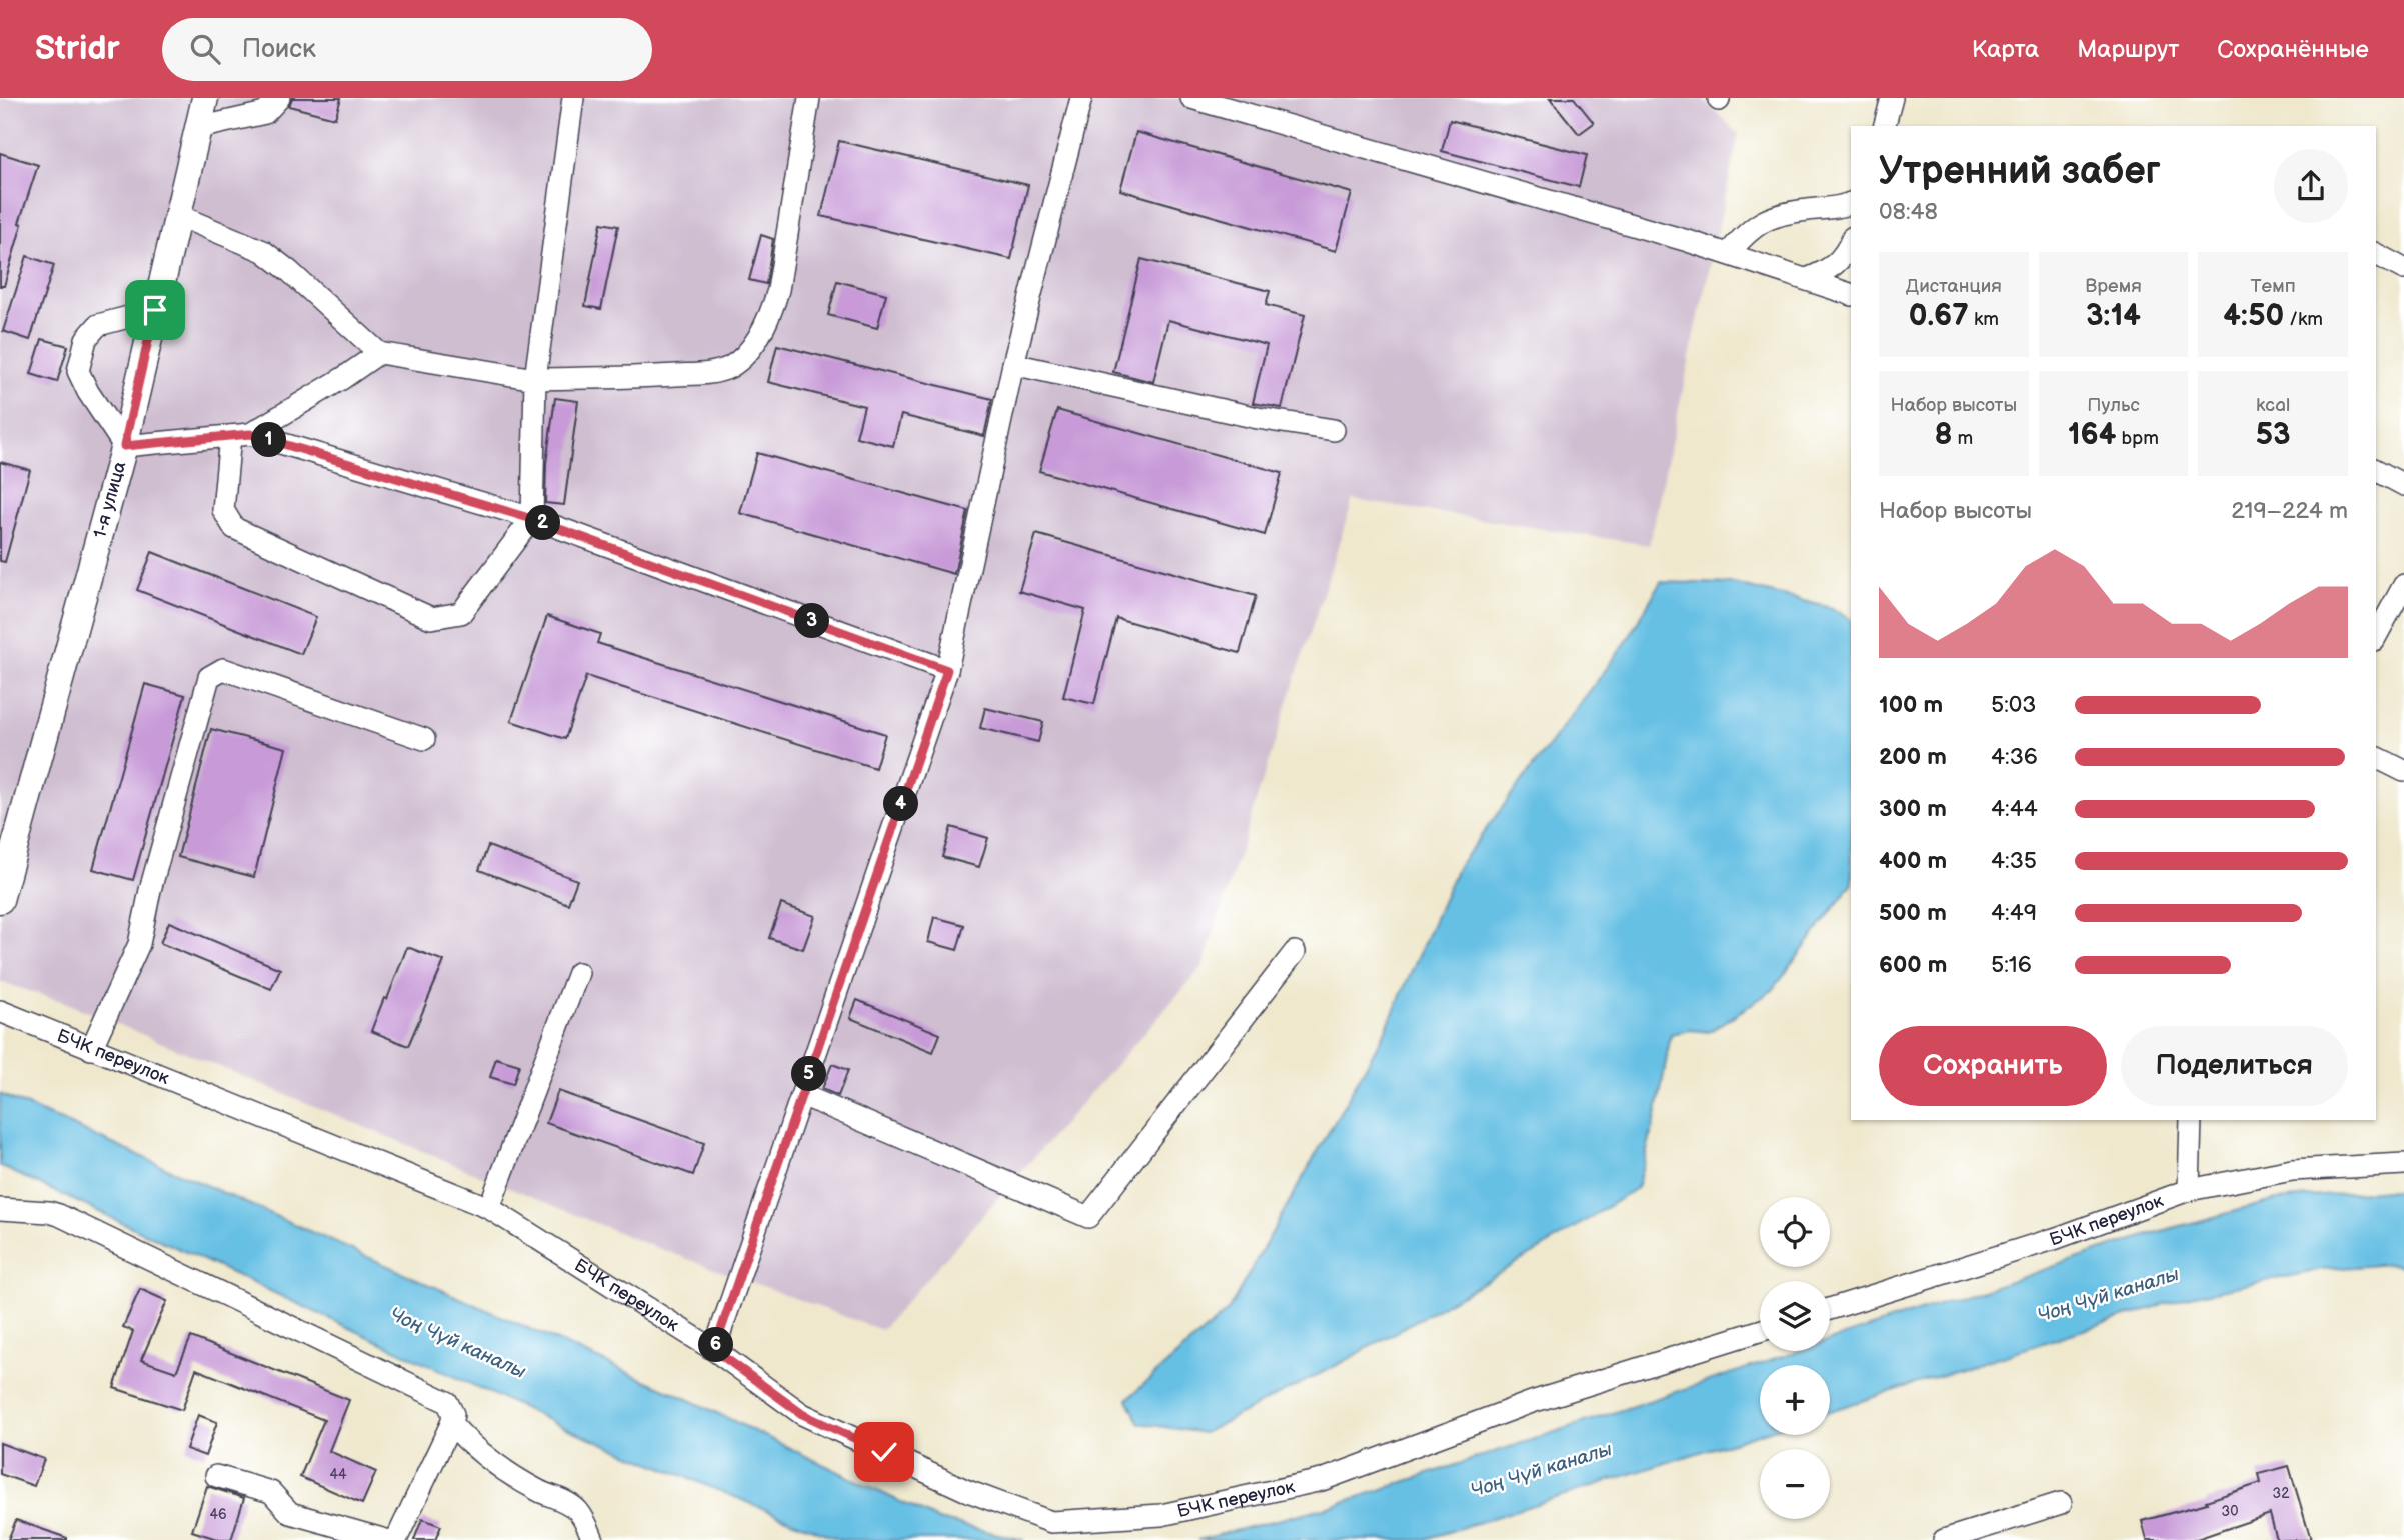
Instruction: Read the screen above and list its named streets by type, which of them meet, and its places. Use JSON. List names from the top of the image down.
{
  "streets": {
    "main road": ["1-я улица"],
    "street": ["БЧК переулок"]
  },
  "water": ["Чоң Чүй каналы"],
  "house_numbers": [
    "44",
    "32",
    "30",
    "46"
  ],
  "page": {
    "header": "Stridr",
    "search": "Поиск",
    "nav": ["Карта", "Маршрут", "Сохранённые"],
    "heading": ["Утренний забег", "08:48"],
    "stats": [
      ["Дистанция", "0.67 km"],
      ["Время", "3:14"],
      ["Темп", "4:50 /km"],
      ["Набор высоты", "8 m"],
      ["Пульс", "164 bpm"],
      ["kcal", "53"]
    ],
    "pins": [
      "1",
      "2",
      "3",
      "4",
      "5",
      "6"
    ],
    "chart": ["Набор высоты", "219–224 m"],
    "list": [
      {
        "name": "100 m",
        "note": "5:03"
      },
      {
        "name": "200 m",
        "note": "4:36"
      },
      {
        "name": "300 m",
        "note": "4:44"
      },
      {
        "name": "400 m",
        "note": "4:35"
      },
      {
        "name": "500 m",
        "note": "4:49"
      },
      {
        "name": "600 m",
        "note": "5:16"
      }
    ],
    "buttons": ["Сохранить", "Поделиться"],
    "map_buttons": ["+", "−"]
  }
}
